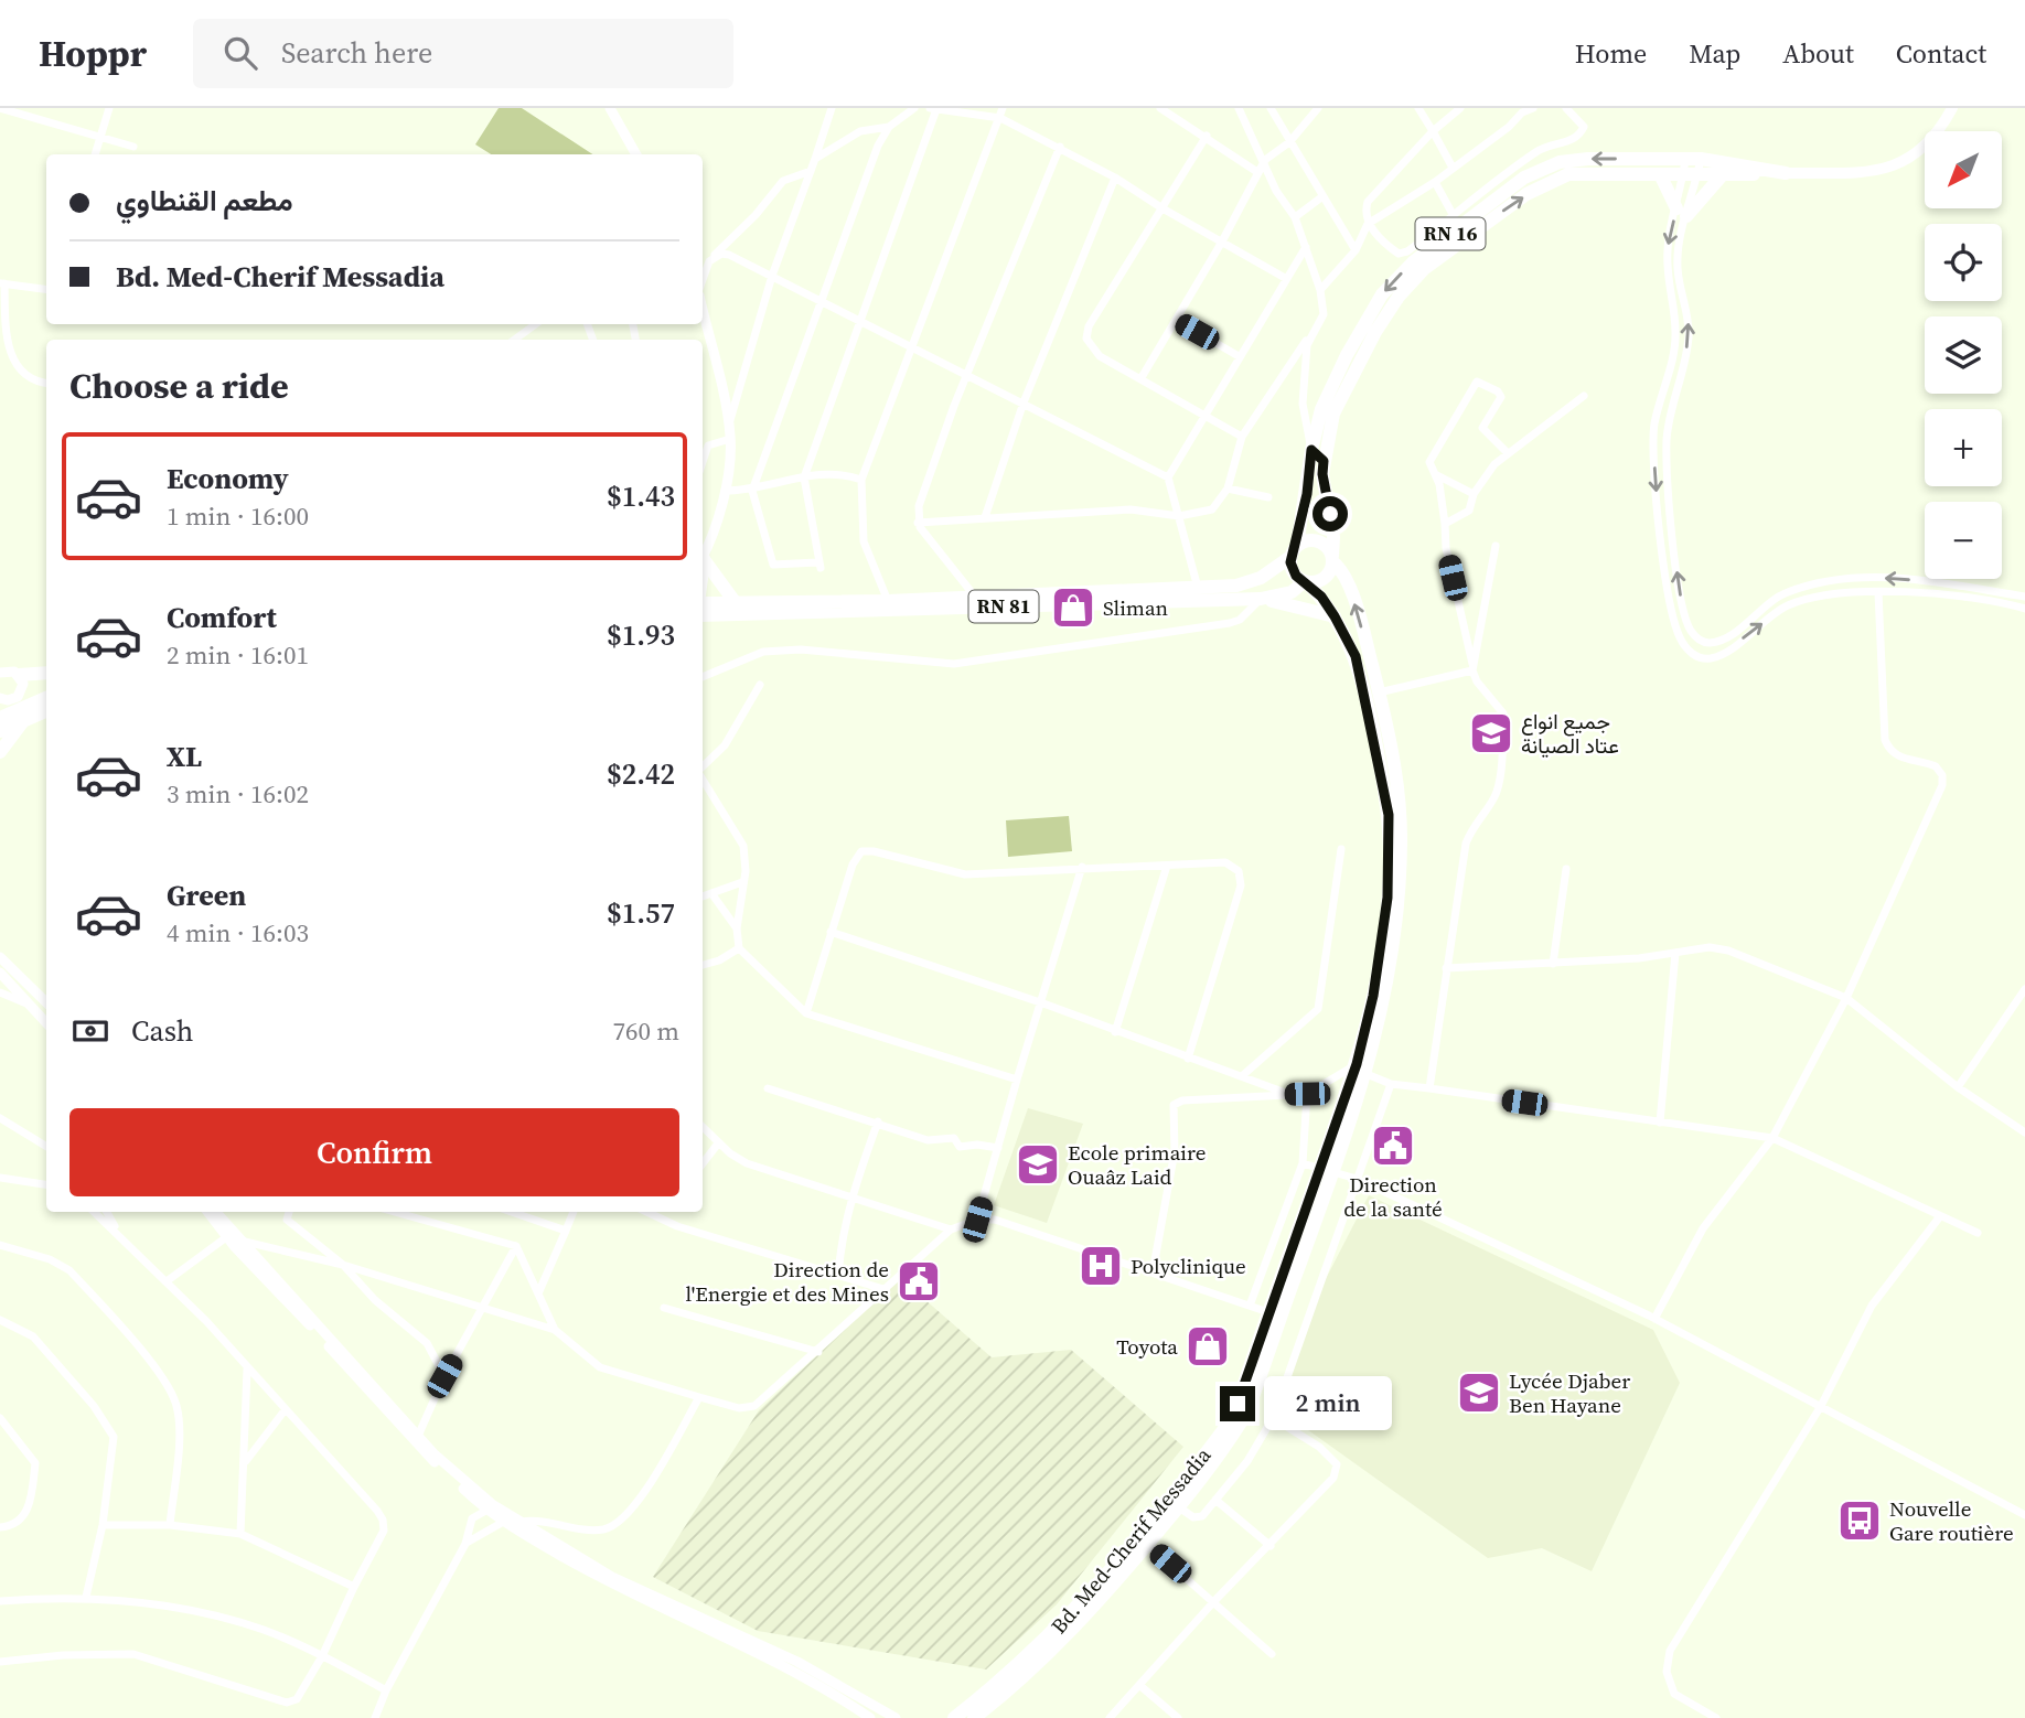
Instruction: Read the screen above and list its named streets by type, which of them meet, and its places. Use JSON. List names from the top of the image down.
{
  "streets": {
    "highway": ["RN 16", "RN 81", "Bd. Med-Cherif Messadia"]
  },
  "crossings": [
    ["RN 16", "RN 81"],
    ["RN 16", "Bd. Med-Cherif Messadia"],
    ["RN 81", "Bd. Med-Cherif Messadia"]
  ],
  "places": {
    "shop": ["Sliman", "Toyota"],
    "school or university": ["جميع انواع عتاد الصيانة", "Ecole primaire Ouaâz Laid", "Lycée Djaber Ben Hayane"],
    "public building": ["Direction de la santé", "Direction de l'Energie et des Mines"],
    "hospital": ["Polyclinique"],
    "bus stop": ["Nouvelle Gare routière"]
  },
  "north": "bottom left",
  "page": {
    "header": "Hoppr",
    "search": "Search here",
    "nav": [
      "Home",
      "Map",
      "About",
      "Contact"
    ],
    "map_buttons": ["+", "−"],
    "banner": ["مطعم القنطاوي", "Bd. Med-Cherif Messadia"],
    "heading": "Choose a ride",
    "list": [
      {
        "name": "Economy",
        "note": "1 min · 16:00",
        "value": "$1.43"
      },
      {
        "name": "Comfort",
        "note": "2 min · 16:01",
        "value": "$1.93"
      },
      {
        "name": "XL",
        "note": "3 min · 16:02",
        "value": "$2.42"
      },
      {
        "name": "Green",
        "note": "4 min · 16:03",
        "value": "$1.57"
      }
    ],
    "pay": ["Cash", "760 m"],
    "buttons": "Confirm",
    "bubble": "2 min"
  }
}
